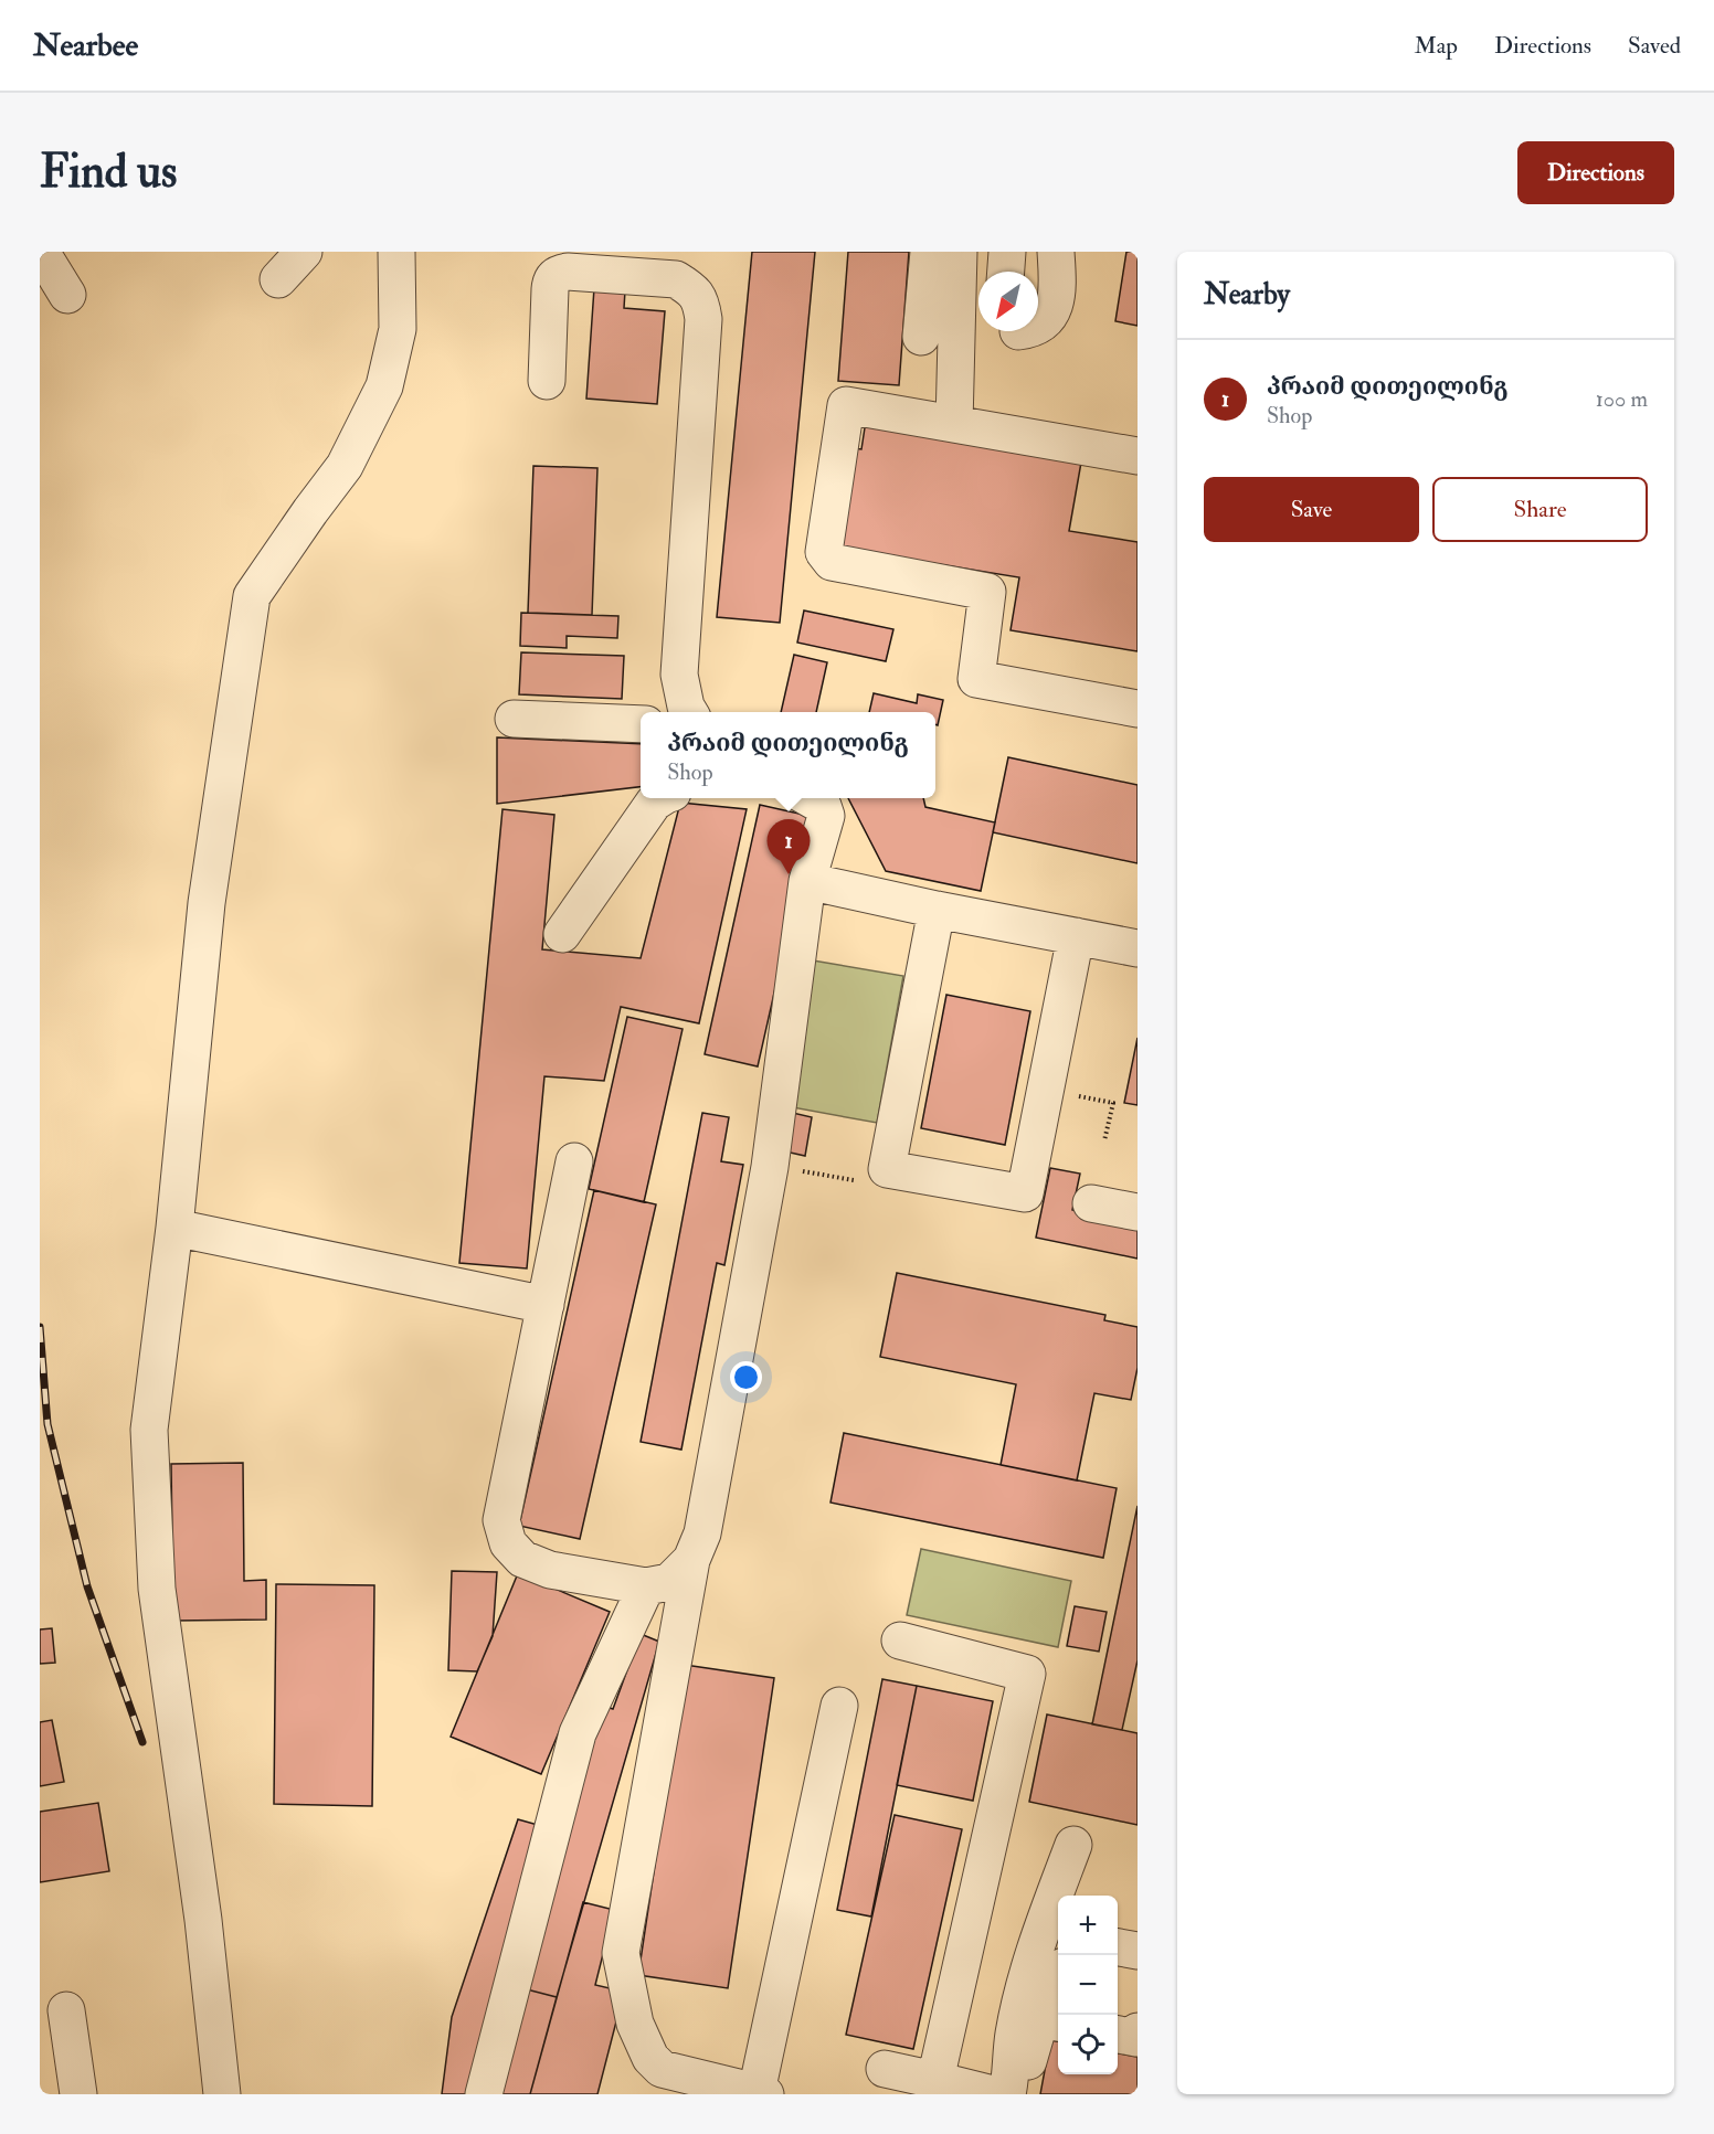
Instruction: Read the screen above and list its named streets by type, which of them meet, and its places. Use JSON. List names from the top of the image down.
{
  "north": "bottom left",
  "page": {
    "header": "Nearbee",
    "nav": ["Map", "Directions", "Saved"],
    "buttons": [
      "Directions",
      ["Save", "Share"]
    ],
    "title": "Find us",
    "heading": "Nearby",
    "list": [
      {
        "mark": "1",
        "name": "პრაიმ დითეილინგ",
        "note": "Shop",
        "value": "100 m"
      }
    ],
    "popup": ["პრაიმ დითეილინგ", "Shop"],
    "pins": "1",
    "map_buttons": ["+", "−"]
  }
}
